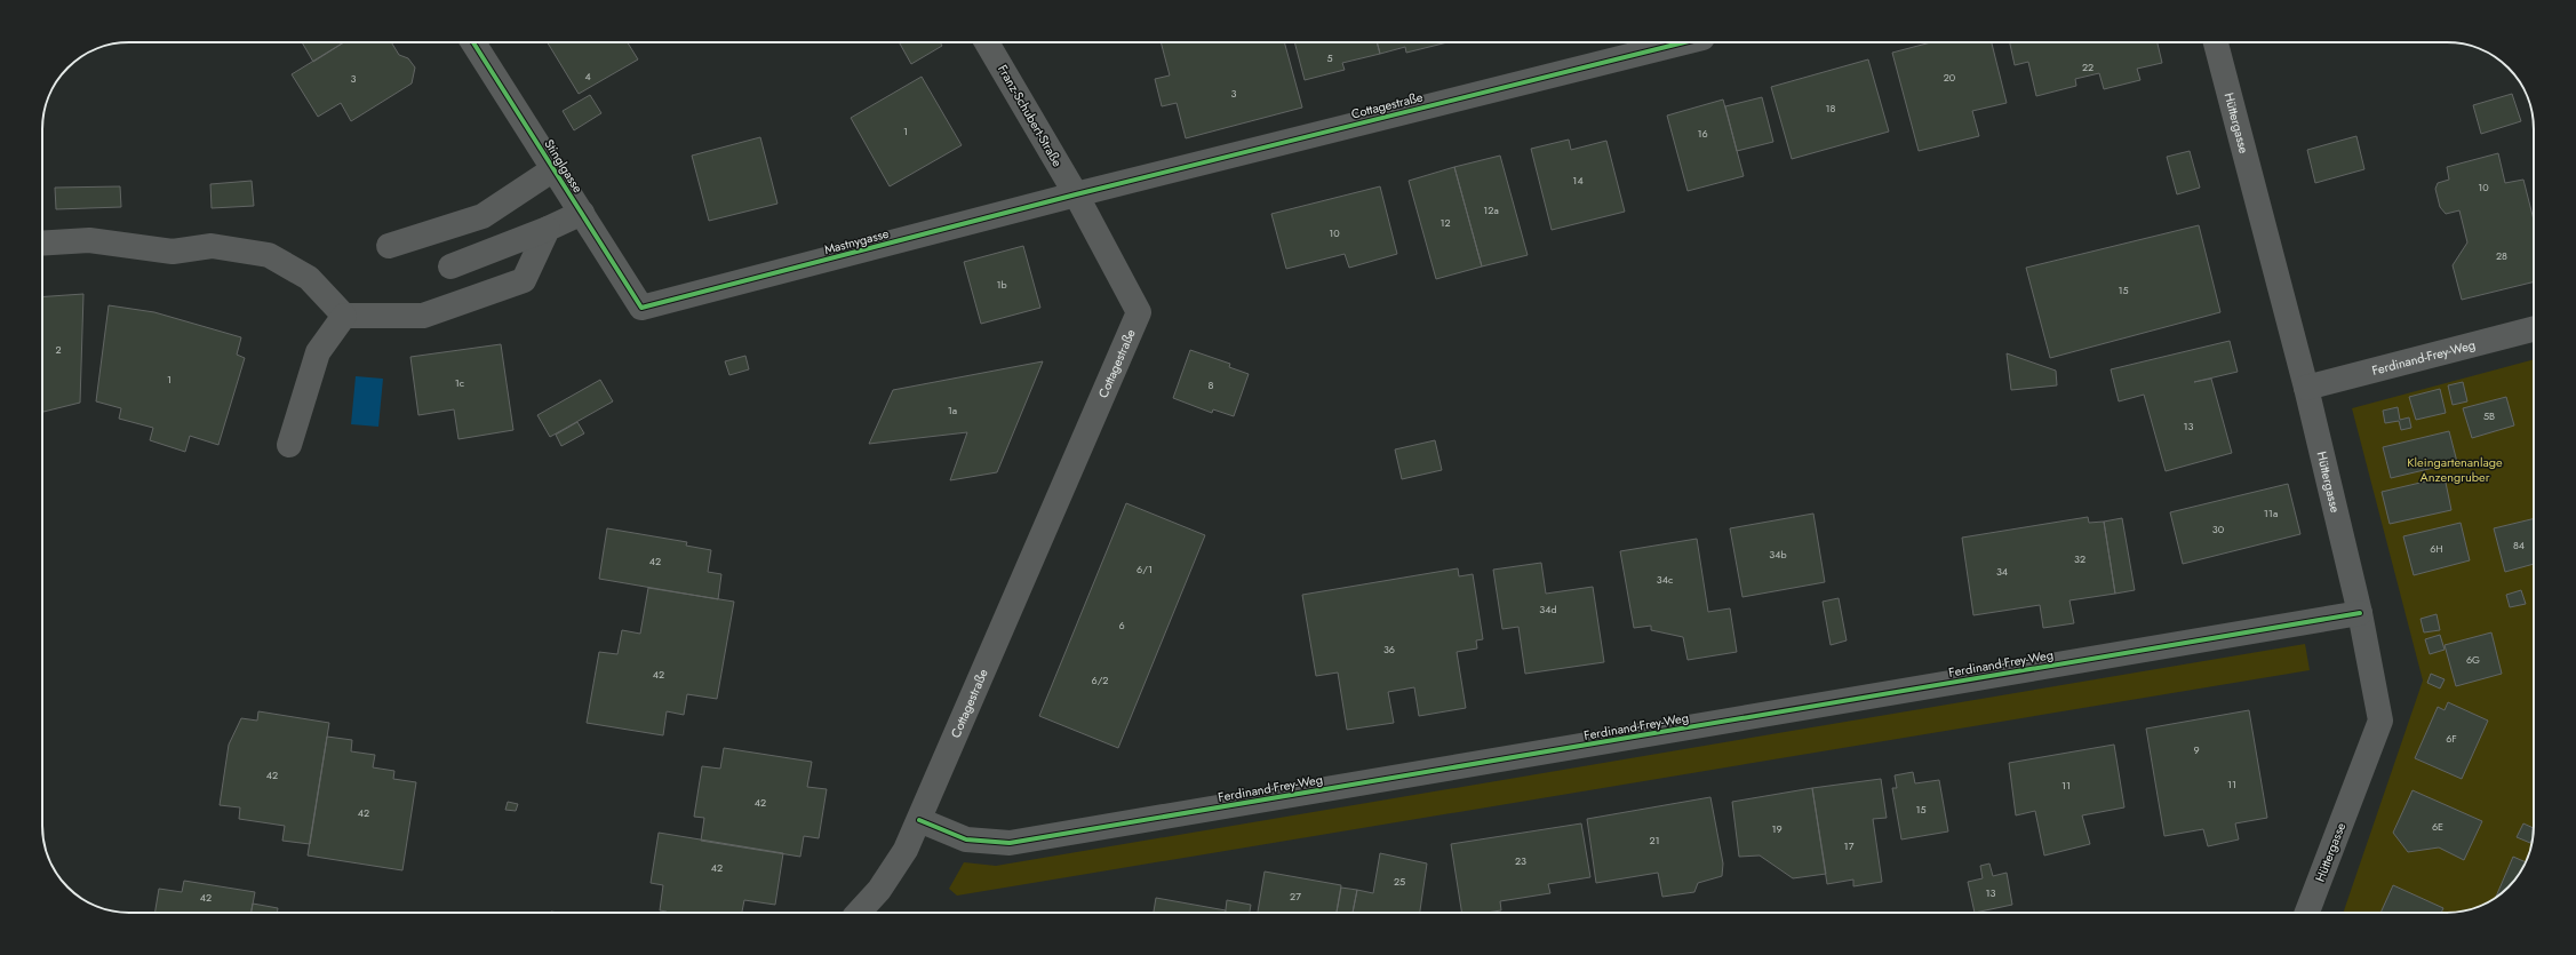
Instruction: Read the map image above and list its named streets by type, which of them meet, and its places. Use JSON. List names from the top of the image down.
{
  "streets": {
    "street": [
      "Cottagestraße",
      "Franz-Schubert-Straße",
      "Hüttergasse",
      "Stinglgasse",
      "Mastnygasse",
      "Ferdinand-Frey-Weg"
    ]
  },
  "crossings": [
    ["Cottagestraße", "Franz-Schubert-Straße"],
    ["Cottagestraße", "Mastnygasse"],
    ["Cottagestraße", "Ferdinand-Frey-Weg"],
    ["Franz-Schubert-Straße", "Mastnygasse"],
    ["Hüttergasse", "Ferdinand-Frey-Weg"],
    ["Stinglgasse", "Mastnygasse"]
  ],
  "parks": ["Kleingartenanlage Anzengruber"],
  "house_numbers": [
    "5",
    "22",
    "4",
    "20",
    "3",
    "3",
    "18",
    "1",
    "16",
    "14",
    "10",
    "12a",
    "12",
    "10",
    "28",
    "1b",
    "15",
    "2",
    "1",
    "1c",
    "8",
    "1a",
    "5B",
    "13",
    "11a",
    "30",
    "84",
    "6H",
    "34b",
    "32",
    "42",
    "6/1",
    "34",
    "34c",
    "34d",
    "6",
    "36",
    "6G",
    "42",
    "6/2",
    "6F",
    "9",
    "42",
    "11",
    "11",
    "42",
    "15",
    "42",
    "6E",
    "19",
    "21",
    "17",
    "23",
    "42",
    "25",
    "13",
    "27",
    "42"
  ]
}
